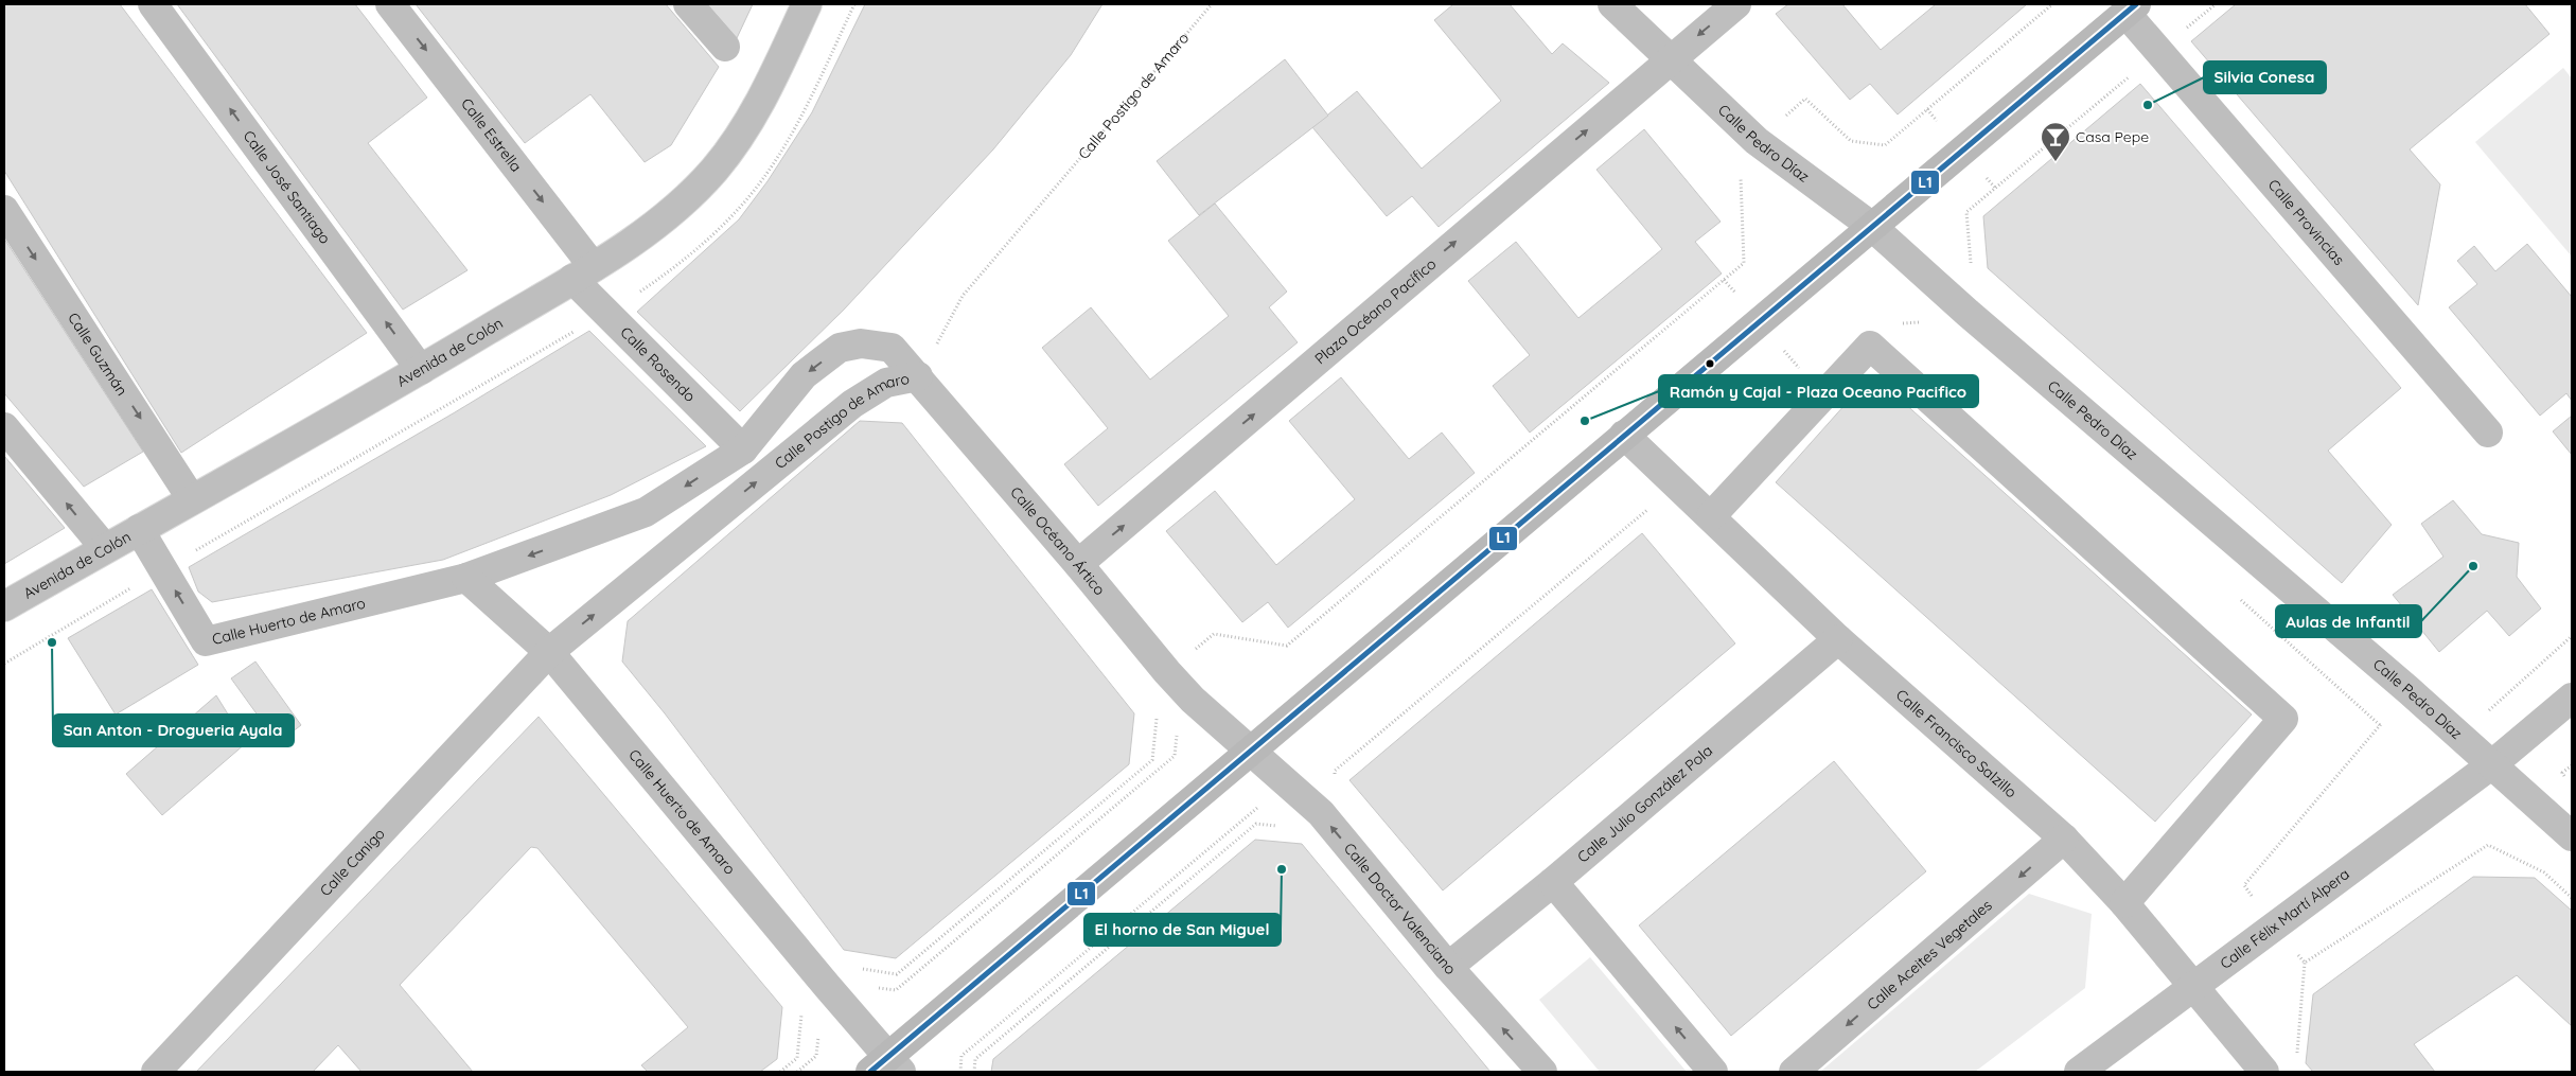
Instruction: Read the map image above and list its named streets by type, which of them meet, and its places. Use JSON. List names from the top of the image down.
{
  "streets": {
    "street": [
      "Calle Postigo de Amaro",
      "Calle Estrella",
      "Calle Pedro Díaz",
      "Calle José Santiago",
      "Calle Provincias",
      "Plaza Océano Pacífico",
      "Avenida de Colón",
      "Calle Guzmán",
      "Calle Rosendo",
      "Calle Océano Ártico",
      "Calle Huerto de Amaro",
      "Calle Francisco Salzillo",
      "Calle Julio González Pola",
      "Calle Canigo",
      "Calle Doctor Valenciano",
      "Calle Félix Martí Alpera",
      "Calle Aceites Vegetales"
    ]
  },
  "crossings": [
    ["Calle Postigo de Amaro", "Calle Océano Ártico"],
    ["Calle Postigo de Amaro", "Calle Huerto de Amaro"],
    ["Calle Postigo de Amaro", "Calle Canigo"],
    ["Calle Estrella", "Avenida de Colón"],
    ["Calle Estrella", "Calle Rosendo"],
    ["Calle Pedro Díaz", "Plaza Océano Pacífico"],
    ["Calle Pedro Díaz", "Calle Félix Martí Alpera"],
    ["Calle José Santiago", "Avenida de Colón"],
    ["Plaza Océano Pacífico", "Calle Océano Ártico"],
    ["Avenida de Colón", "Calle Guzmán"],
    ["Avenida de Colón", "Calle Rosendo"],
    ["Avenida de Colón", "Calle Huerto de Amaro"],
    ["Calle Rosendo", "Calle Huerto de Amaro"],
    ["Calle Océano Ártico", "Calle Huerto de Amaro"],
    ["Calle Océano Ártico", "Calle Doctor Valenciano"],
    ["Calle Huerto de Amaro", "Calle Canigo"],
    ["Calle Francisco Salzillo", "Calle Julio González Pola"],
    ["Calle Francisco Salzillo", "Calle Félix Martí Alpera"],
    ["Calle Francisco Salzillo", "Calle Aceites Vegetales"],
    ["Calle Julio González Pola", "Calle Doctor Valenciano"]
  ],
  "one_way": [
    "Calle Postigo de Amaro",
    "Calle Estrella",
    "Calle José Santiago",
    "Plaza Océano Pacífico",
    "Calle Huerto de Amaro",
    "Calle Aceites Vegetales"
  ],
  "places": {
    "other": [
      "Silvia Conesa",
      "Ramón y Cajal - Plaza Oceano Pacifico",
      "Aulas de Infantil",
      "San Anton - Drogueria Ayala",
      "El horno de San Miguel"
    ],
    "bar": ["Casa Pepe"]
  },
  "lines": ["transit line L1"]
}
